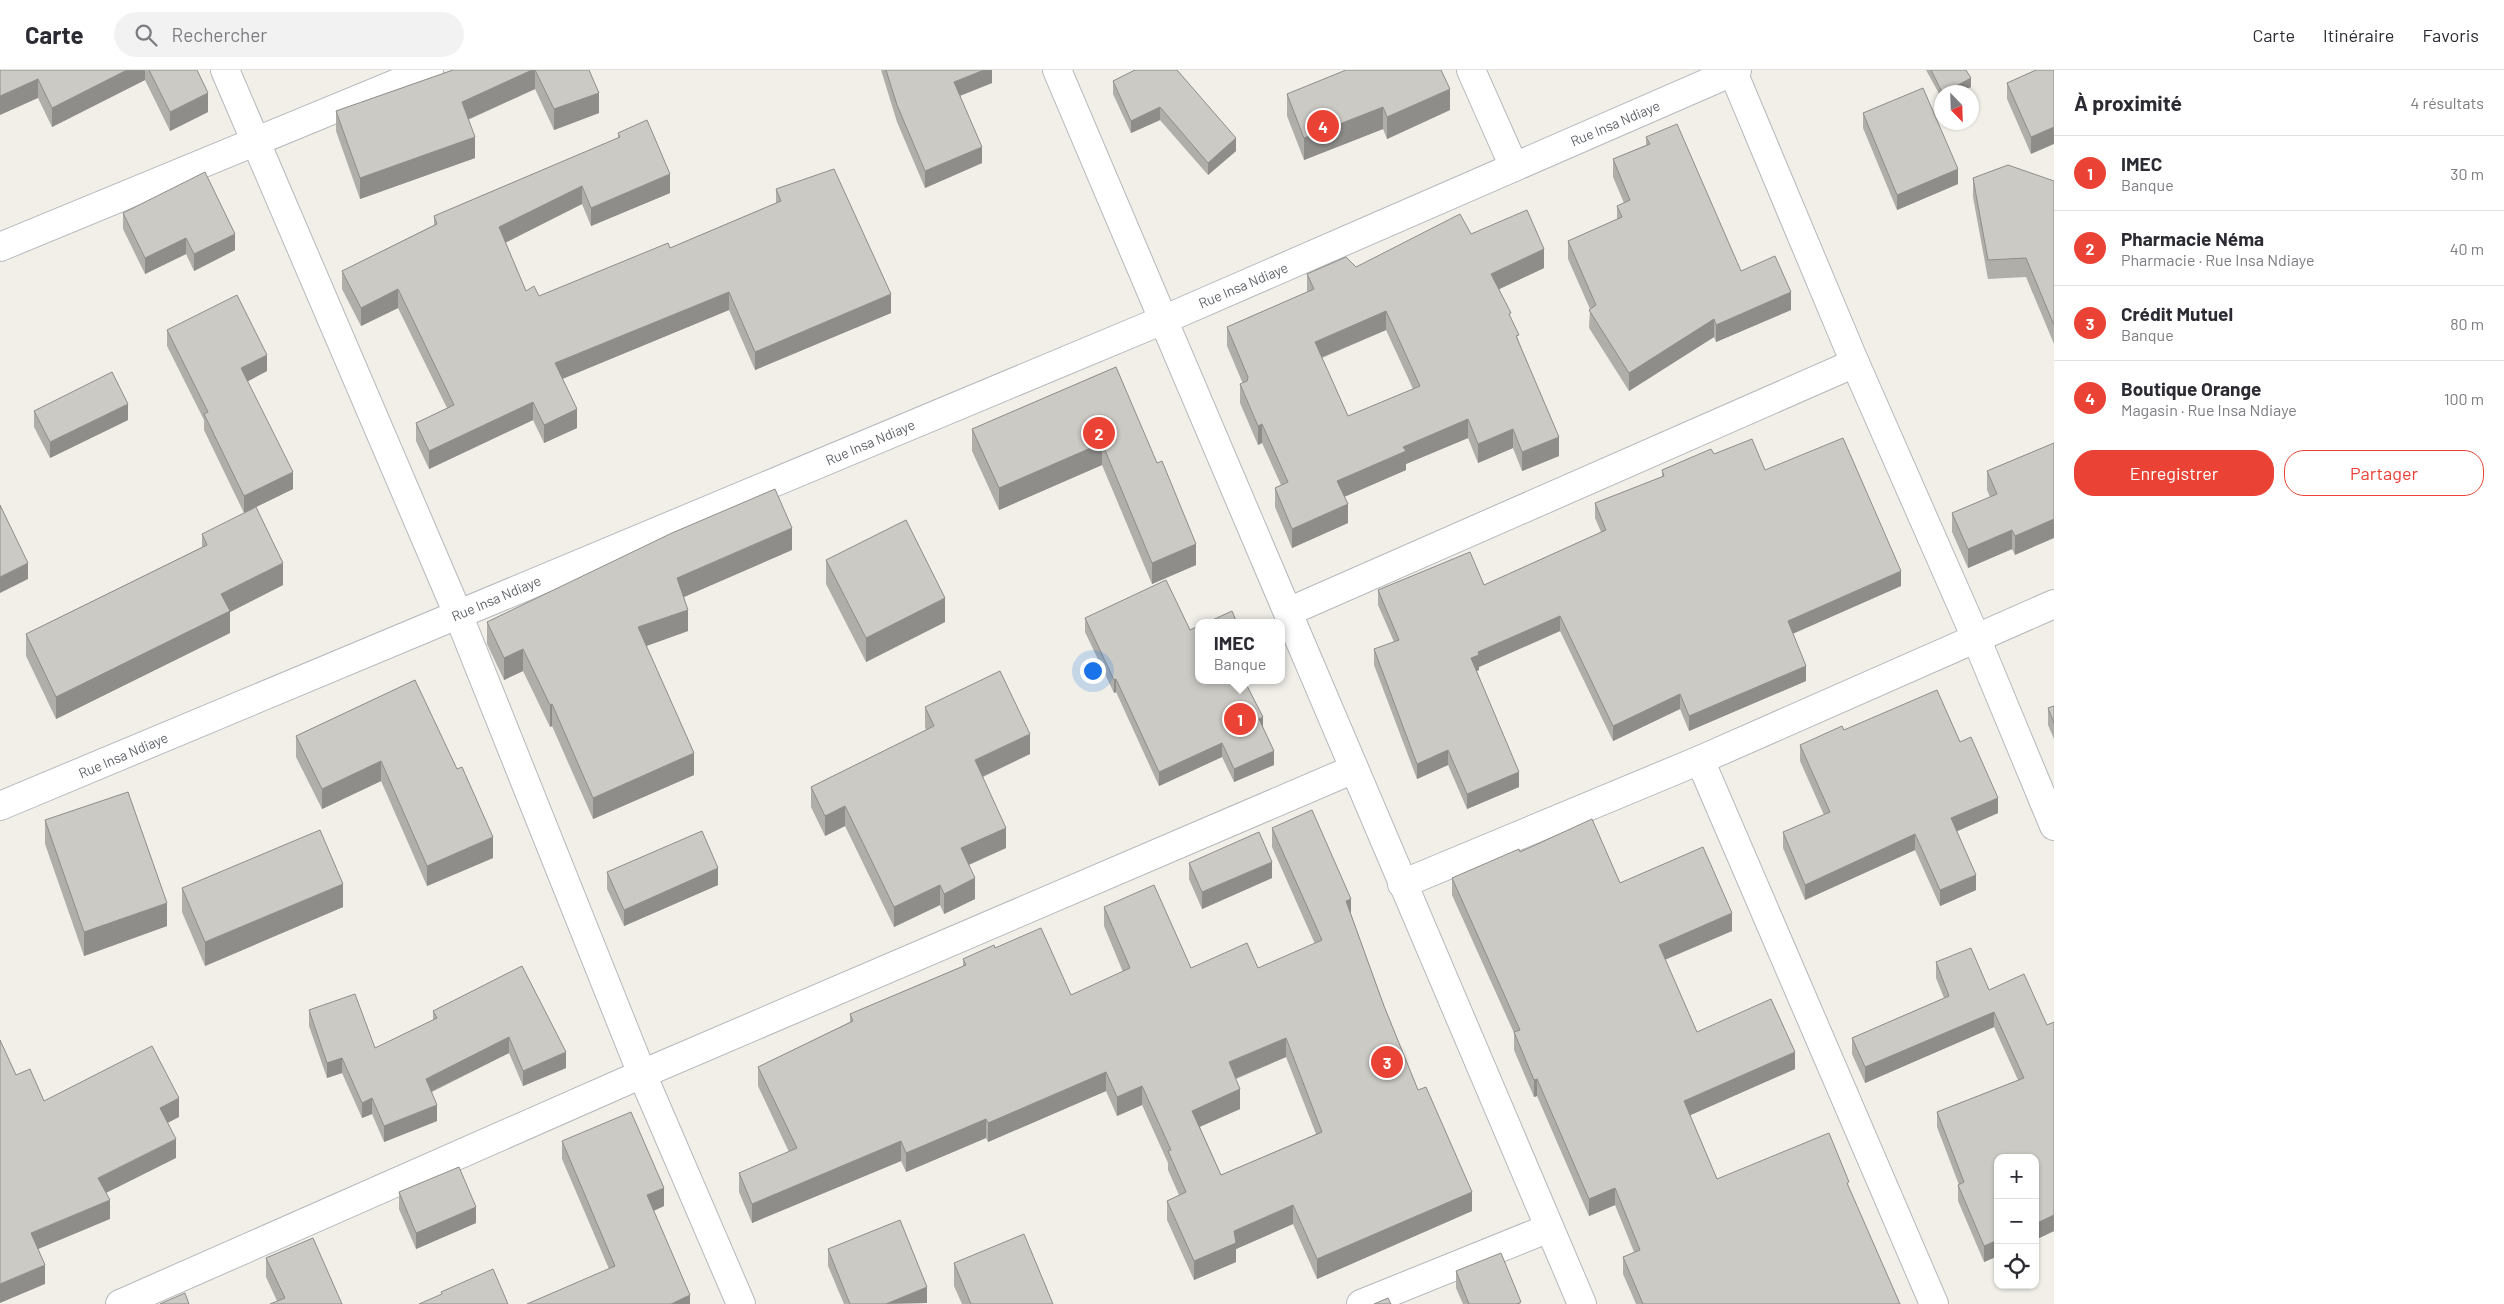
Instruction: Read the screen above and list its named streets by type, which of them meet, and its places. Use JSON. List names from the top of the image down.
{
  "streets": {
    "street": ["Rue Insa Ndiaye"]
  },
  "north": "bottom right",
  "page": {
    "header": "Carte",
    "search": "Rechercher",
    "nav": ["Carte", "Itinéraire", "Favoris"],
    "heading": ["À proximité", "4 résultats"],
    "pins": [
      "4",
      "2",
      "1",
      "3"
    ],
    "list": [
      {
        "mark": "1",
        "name": "IMEC",
        "note": "Banque",
        "value": "30 m"
      },
      {
        "mark": "2",
        "name": "Pharmacie Néma",
        "note": "Pharmacie · Rue Insa Ndiaye",
        "value": "40 m"
      },
      {
        "mark": "3",
        "name": "Crédit Mutuel",
        "note": "Banque",
        "value": "80 m"
      },
      {
        "mark": "4",
        "name": "Boutique Orange",
        "note": "Magasin · Rue Insa Ndiaye",
        "value": "100 m"
      }
    ],
    "buttons": ["Enregistrer", "Partager"],
    "popup": ["IMEC", "Banque"],
    "map_buttons": ["+", "−"]
  }
}
